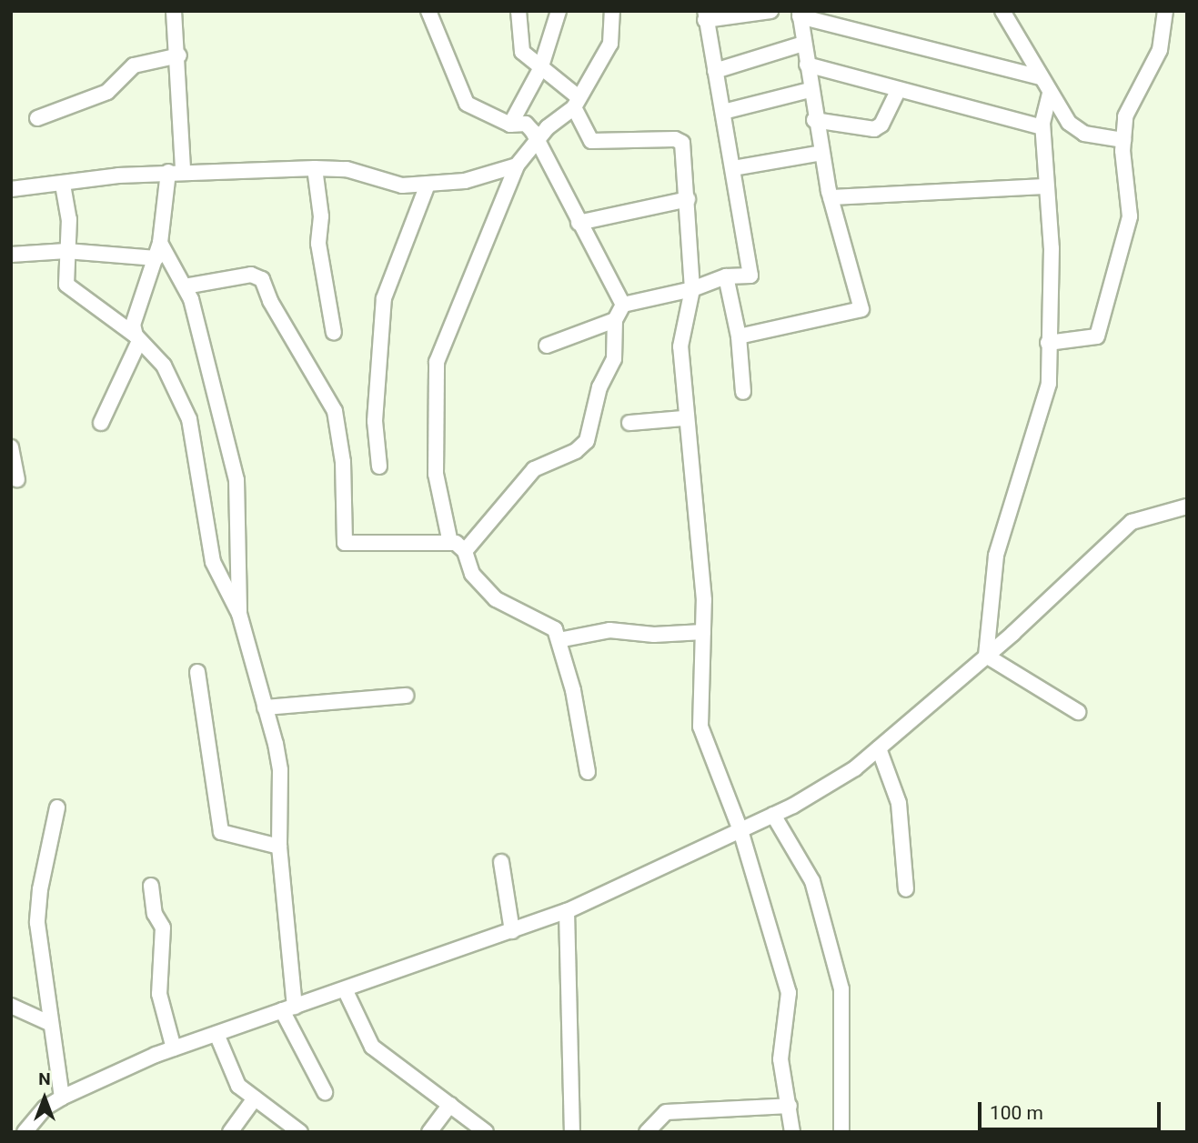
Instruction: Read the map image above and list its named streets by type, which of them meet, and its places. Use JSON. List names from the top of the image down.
{
  "scale_bar": "100 m",
  "north": "top"
}
